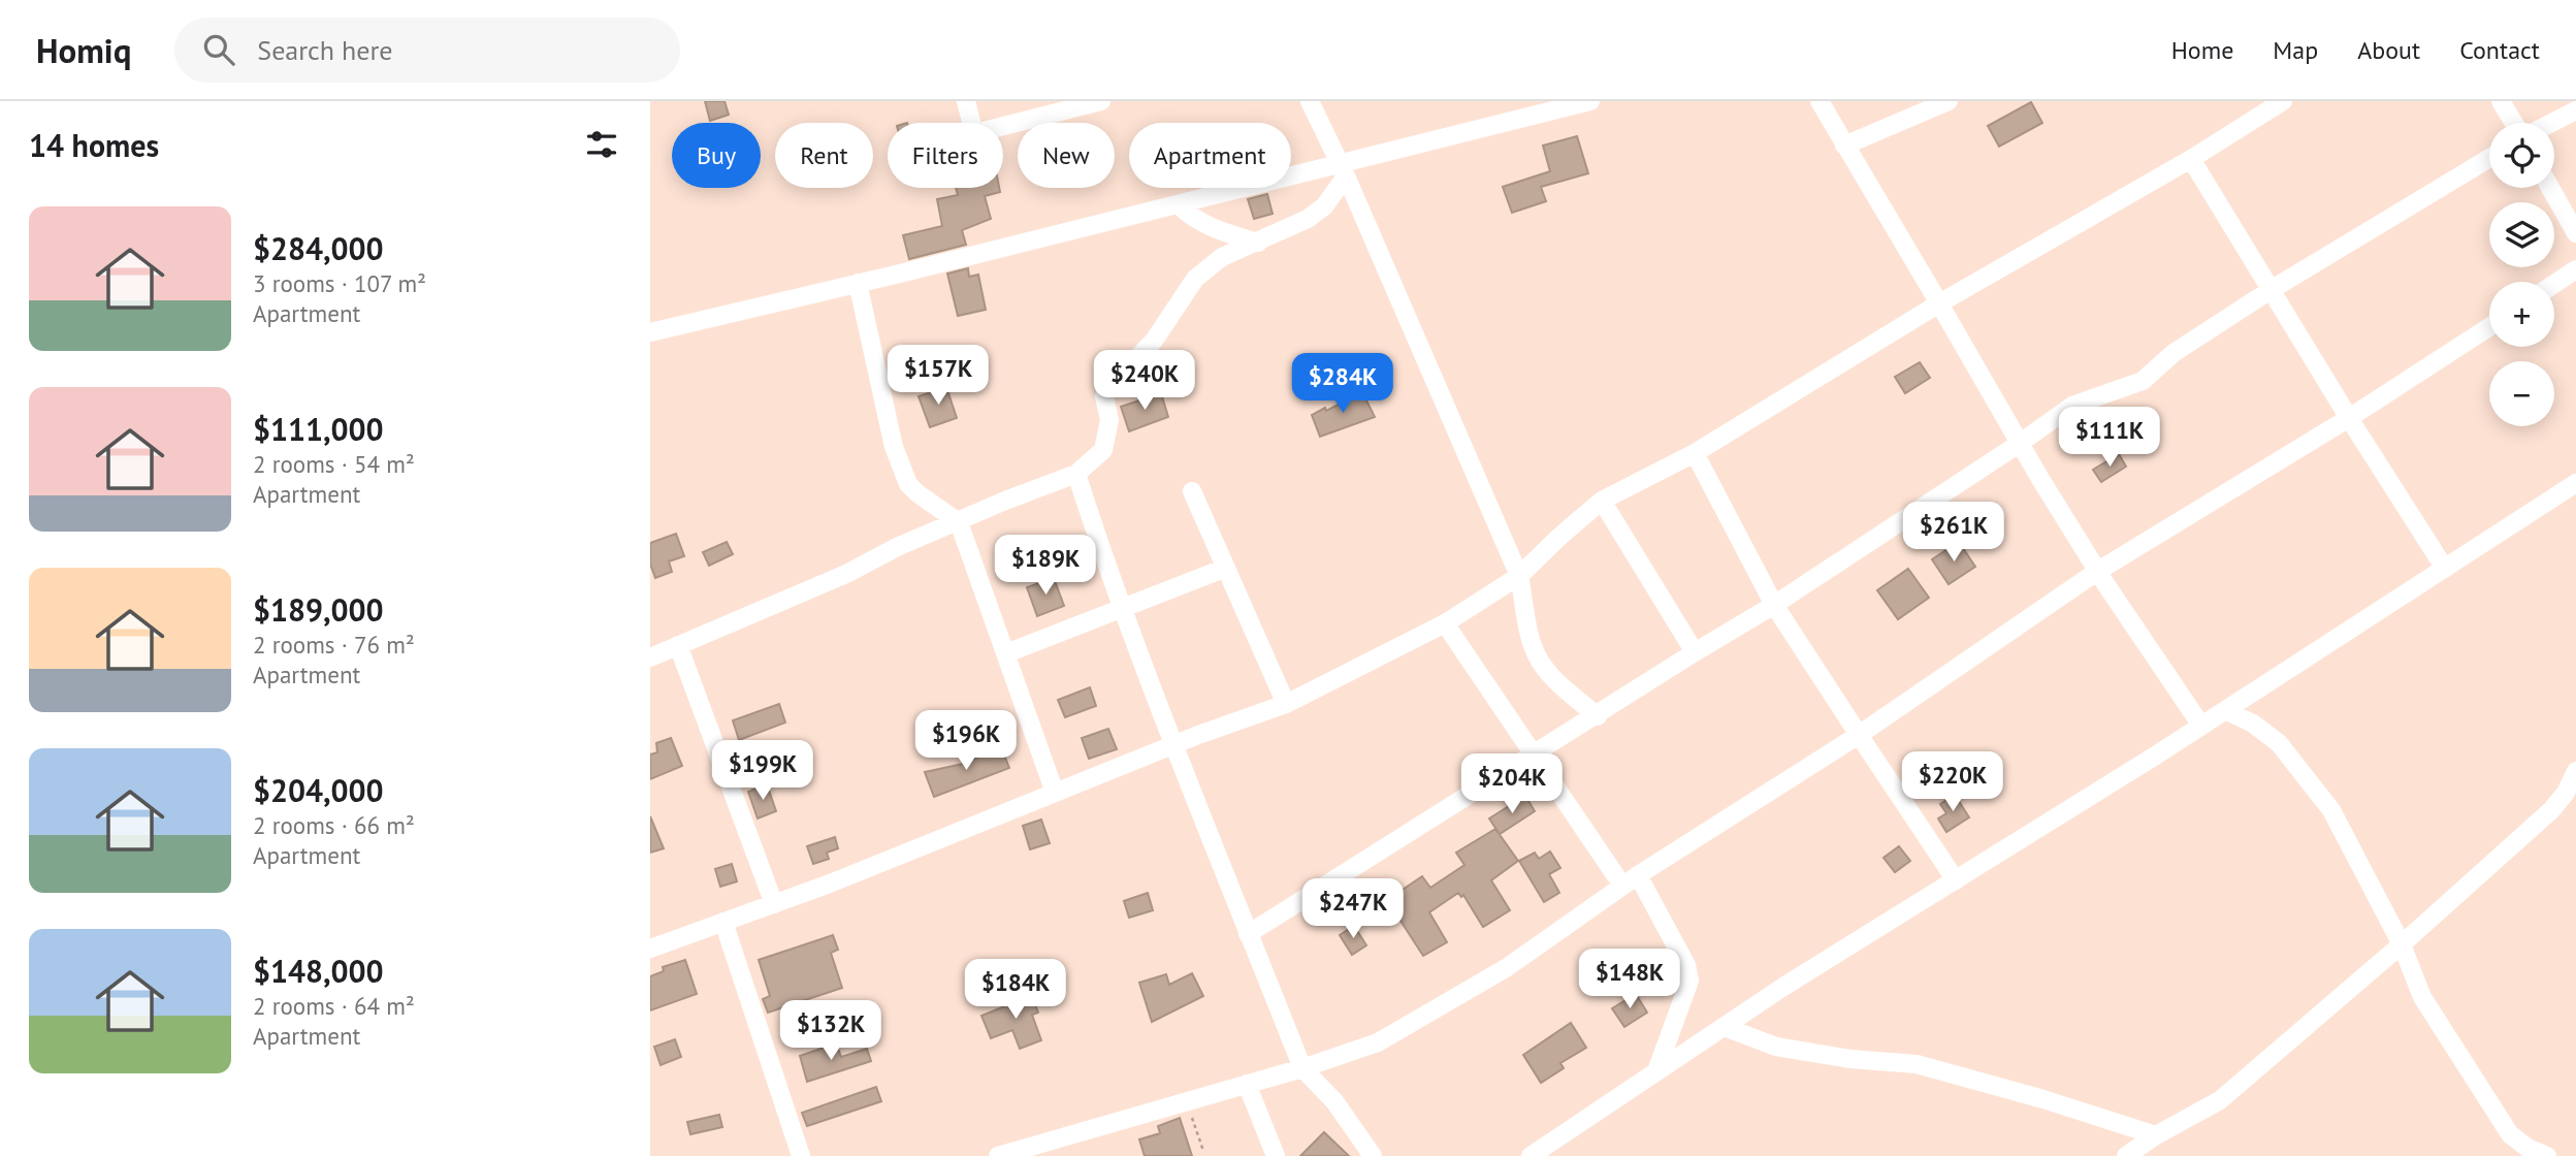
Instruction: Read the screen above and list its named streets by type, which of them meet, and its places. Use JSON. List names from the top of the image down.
{
  "page": {
    "header": "Homiq",
    "search": "Search here",
    "nav": [
      "Home",
      "Map",
      "About",
      "Contact"
    ],
    "heading": "14 homes",
    "map_buttons": ["+", "−"],
    "chip": [
      "Buy",
      "Rent",
      "Filters",
      "New",
      "Apartment"
    ],
    "list": [
      {
        "name": "$284,000",
        "note": "3 rooms · 107 m² · Apartment"
      },
      {
        "name": "$111,000",
        "note": "2 rooms · 54 m² · Apartment"
      },
      {
        "name": "$189,000",
        "note": "2 rooms · 76 m² · Apartment"
      },
      {
        "name": "$204,000",
        "note": "2 rooms · 66 m² · Apartment"
      },
      {
        "name": "$148,000",
        "note": "2 rooms · 64 m² · Apartment"
      }
    ],
    "price": [
      "$157K",
      "$240K",
      "$284K",
      "$111K",
      "$261K",
      "$189K",
      "$196K",
      "$199K",
      "$220K",
      "$204K",
      "$247K",
      "$148K",
      "$184K",
      "$132K"
    ]
  }
}
